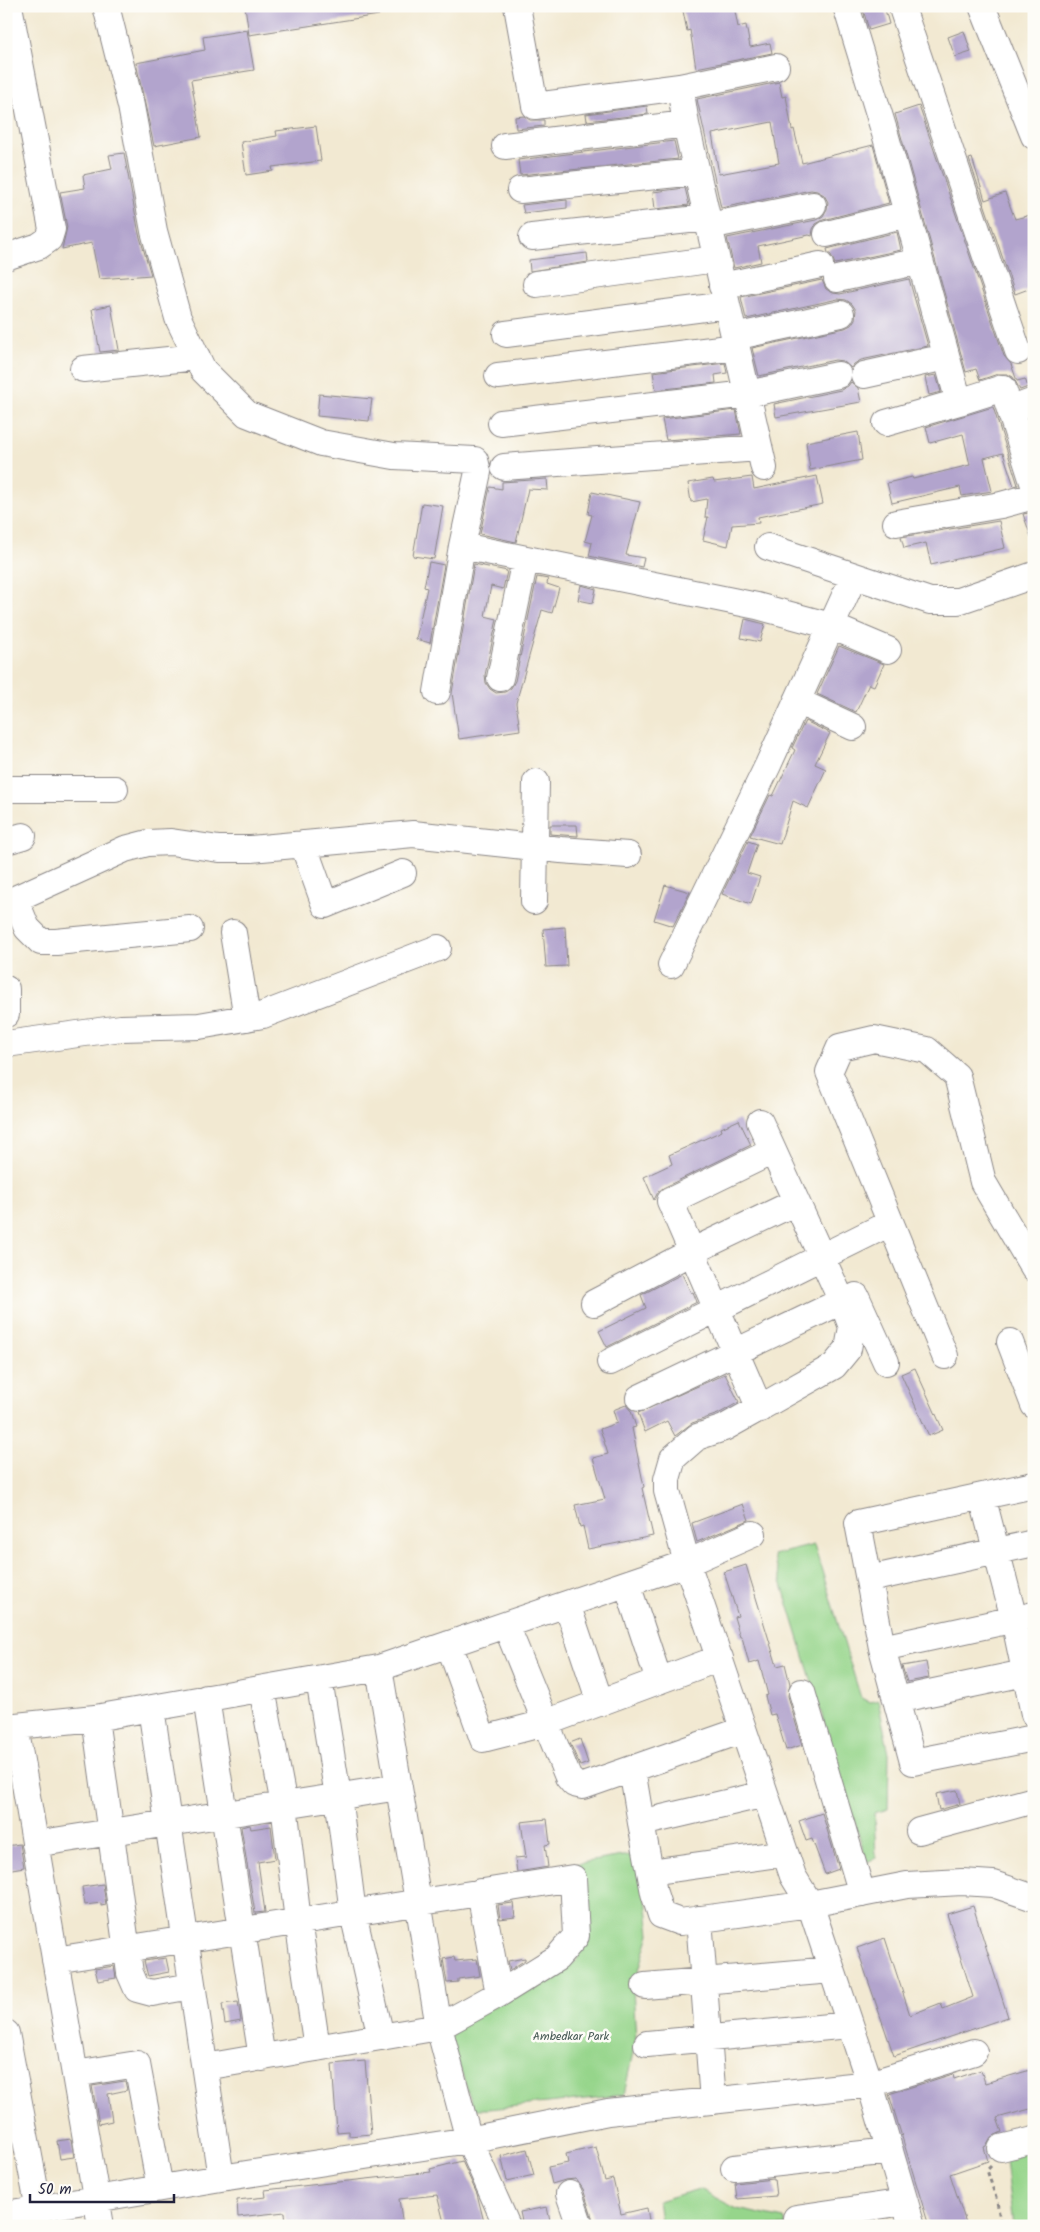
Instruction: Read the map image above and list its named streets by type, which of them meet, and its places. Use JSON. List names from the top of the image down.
{
  "parks": ["Ambedkar Park"],
  "scale_bar": "50 m"
}
